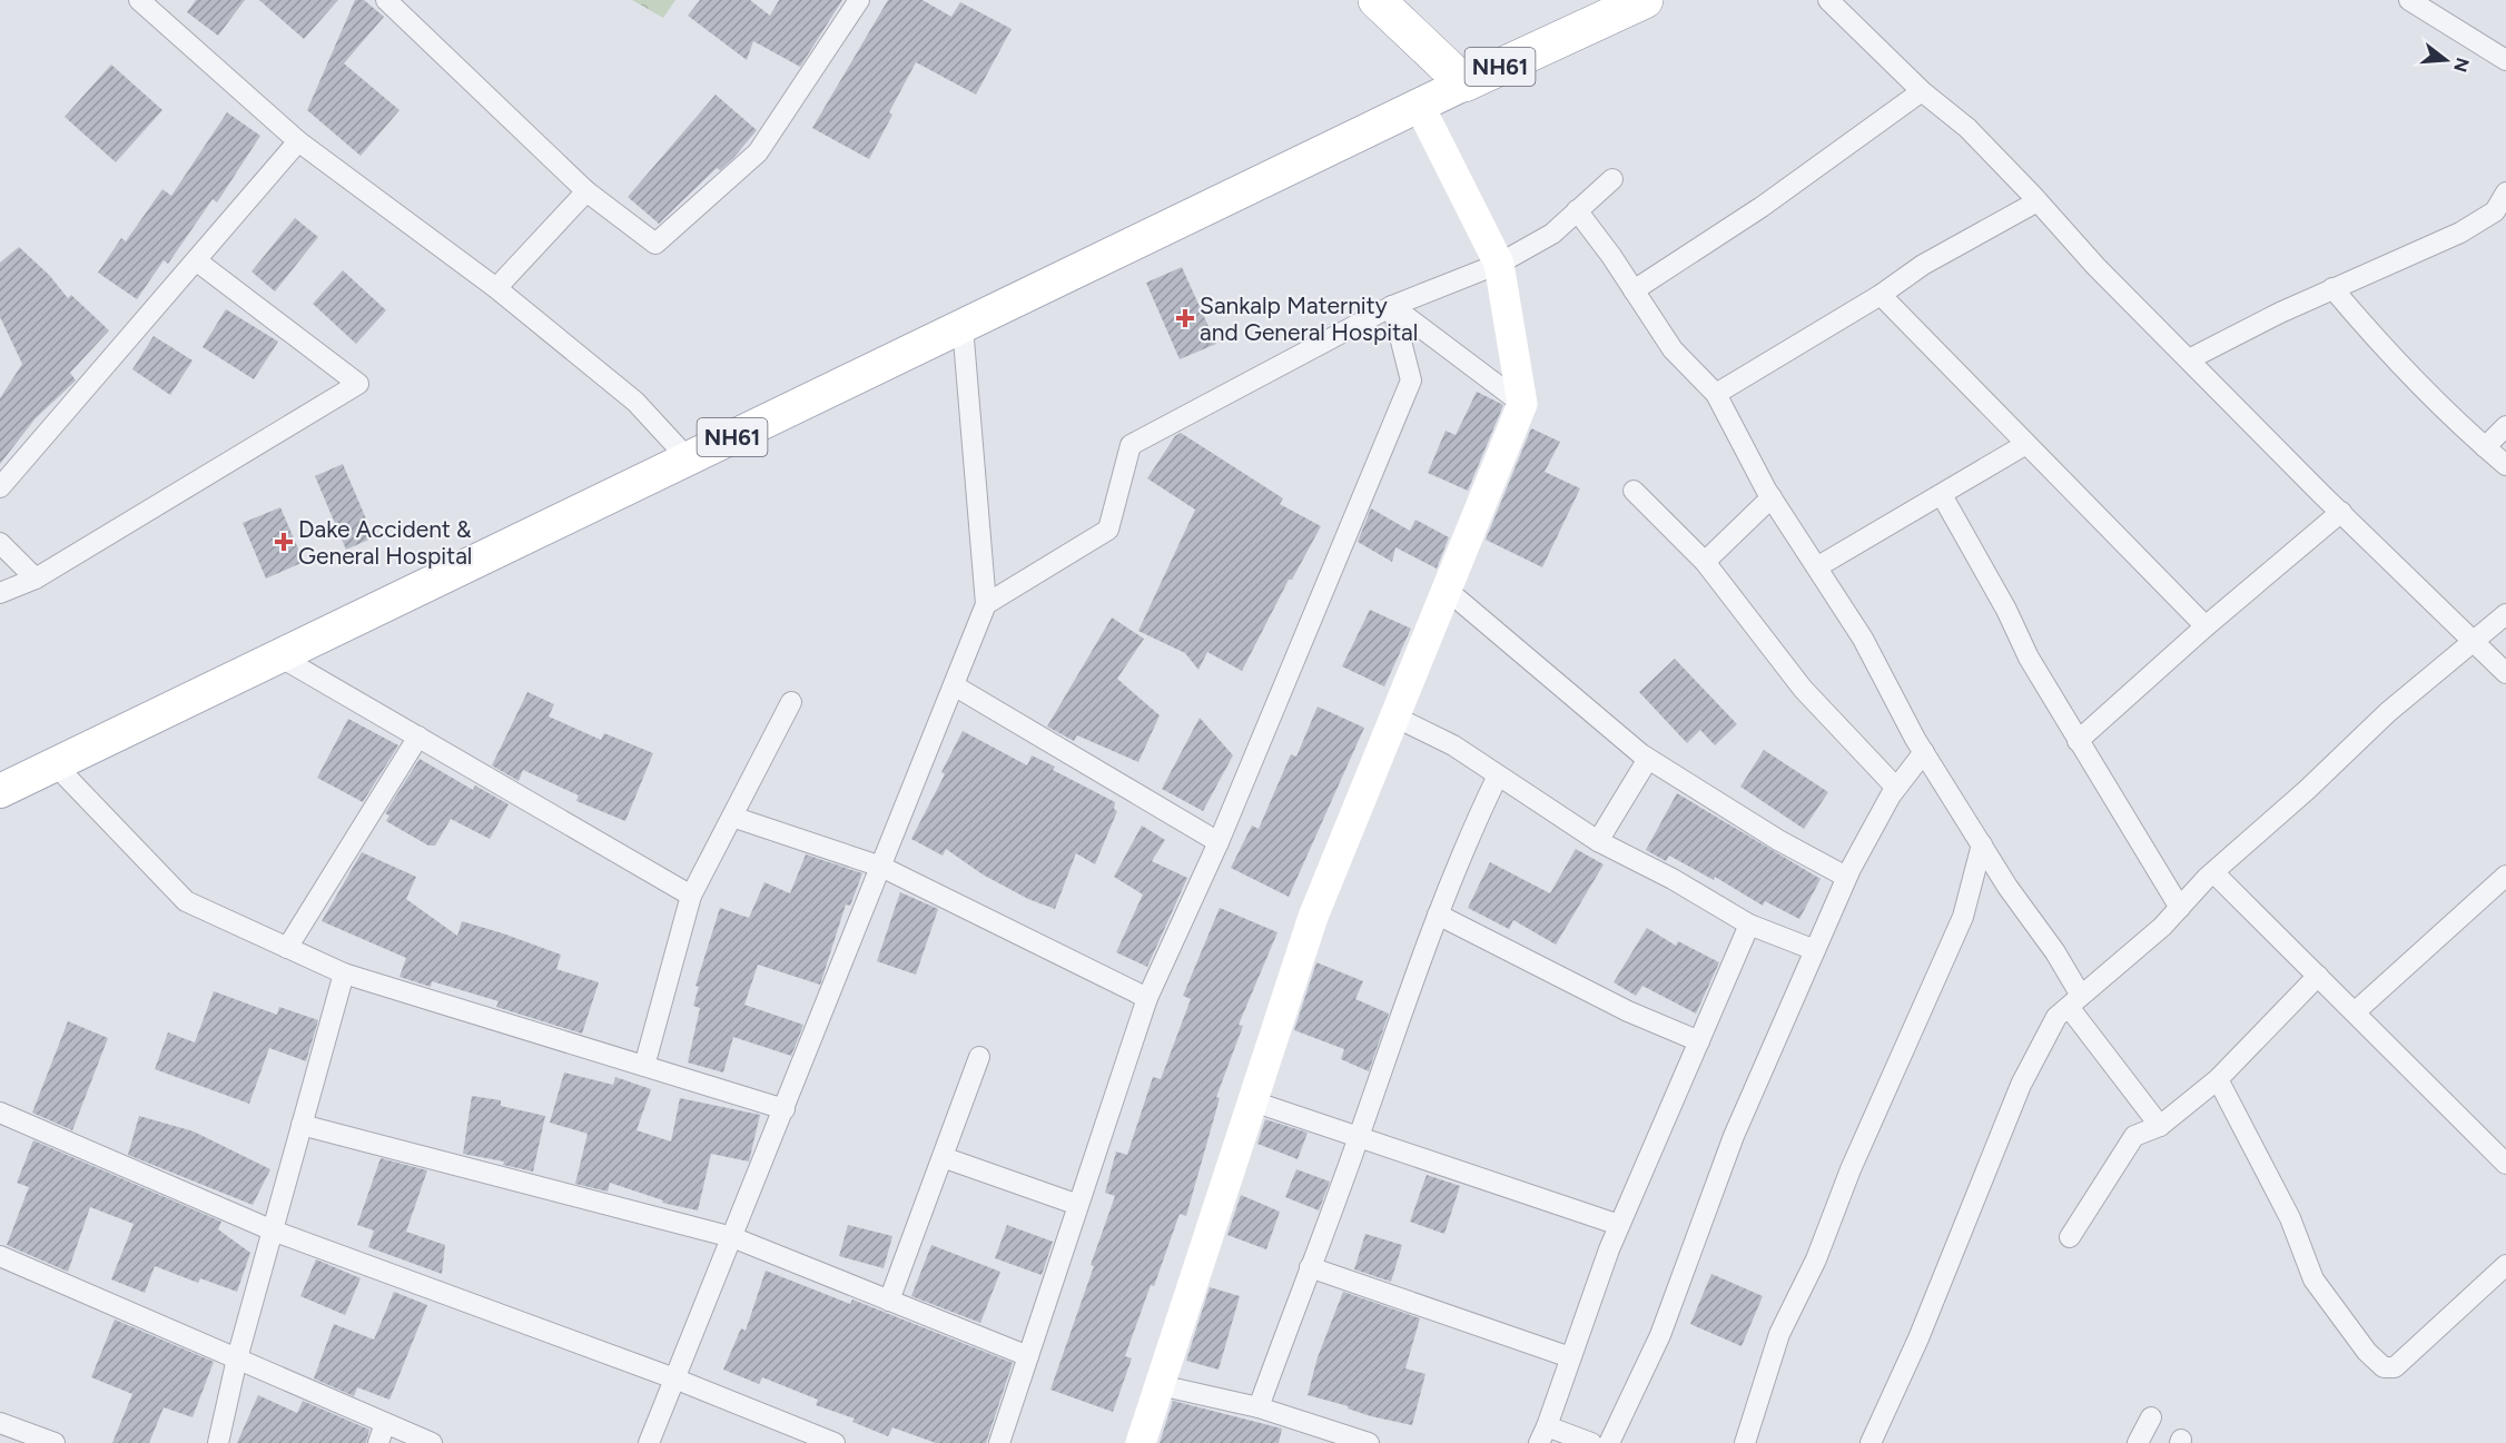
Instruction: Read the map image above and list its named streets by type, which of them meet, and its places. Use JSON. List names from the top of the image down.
{
  "streets": {
    "highway": ["NH61"]
  },
  "places": {
    "health": ["Sankalp Maternity and General Hospital", "Dake Accident & General Hospital"]
  },
  "north": "right"
}
